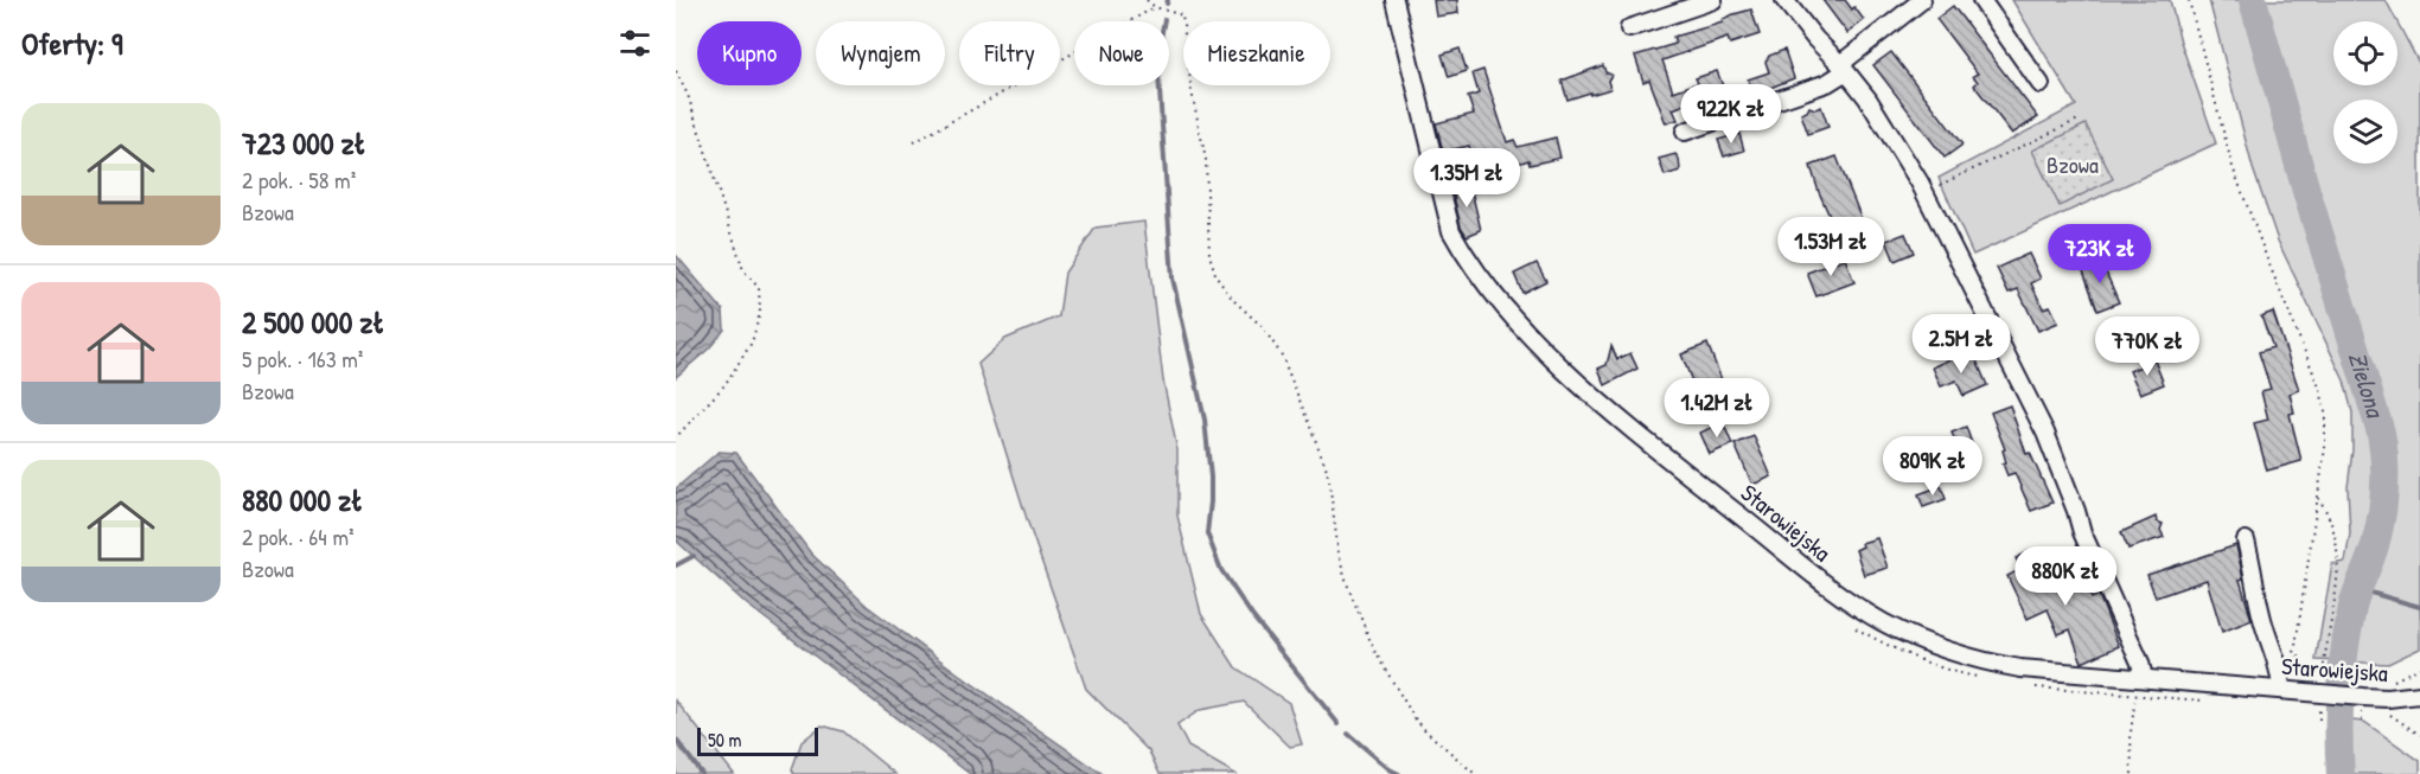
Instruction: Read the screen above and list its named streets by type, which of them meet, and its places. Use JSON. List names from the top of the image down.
{
  "streets": {
    "street": ["Starowiejska"]
  },
  "water": ["Zielona"],
  "parks": ["Bzowa"],
  "scale_bar": "50 m",
  "page": {
    "heading": "Oferty: 9",
    "chip": [
      "Kupno",
      "Wynajem",
      "Filtry",
      "Nowe",
      "Mieszkanie"
    ],
    "price": [
      "922K zł",
      "1.35M zł",
      "1.53M zł",
      "723K zł",
      "2.5M zł",
      "770K zł",
      "1.42M zł",
      "809K zł",
      "880K zł"
    ],
    "list": [
      {
        "name": "723 000 zł",
        "note": "2 pok. · 58 m² · Bzowa"
      },
      {
        "name": "2 500 000 zł",
        "note": "5 pok. · 163 m² · Bzowa"
      },
      {
        "name": "880 000 zł",
        "note": "2 pok. · 64 m² · Bzowa"
      }
    ],
    "scale": "50 m"
  }
}
